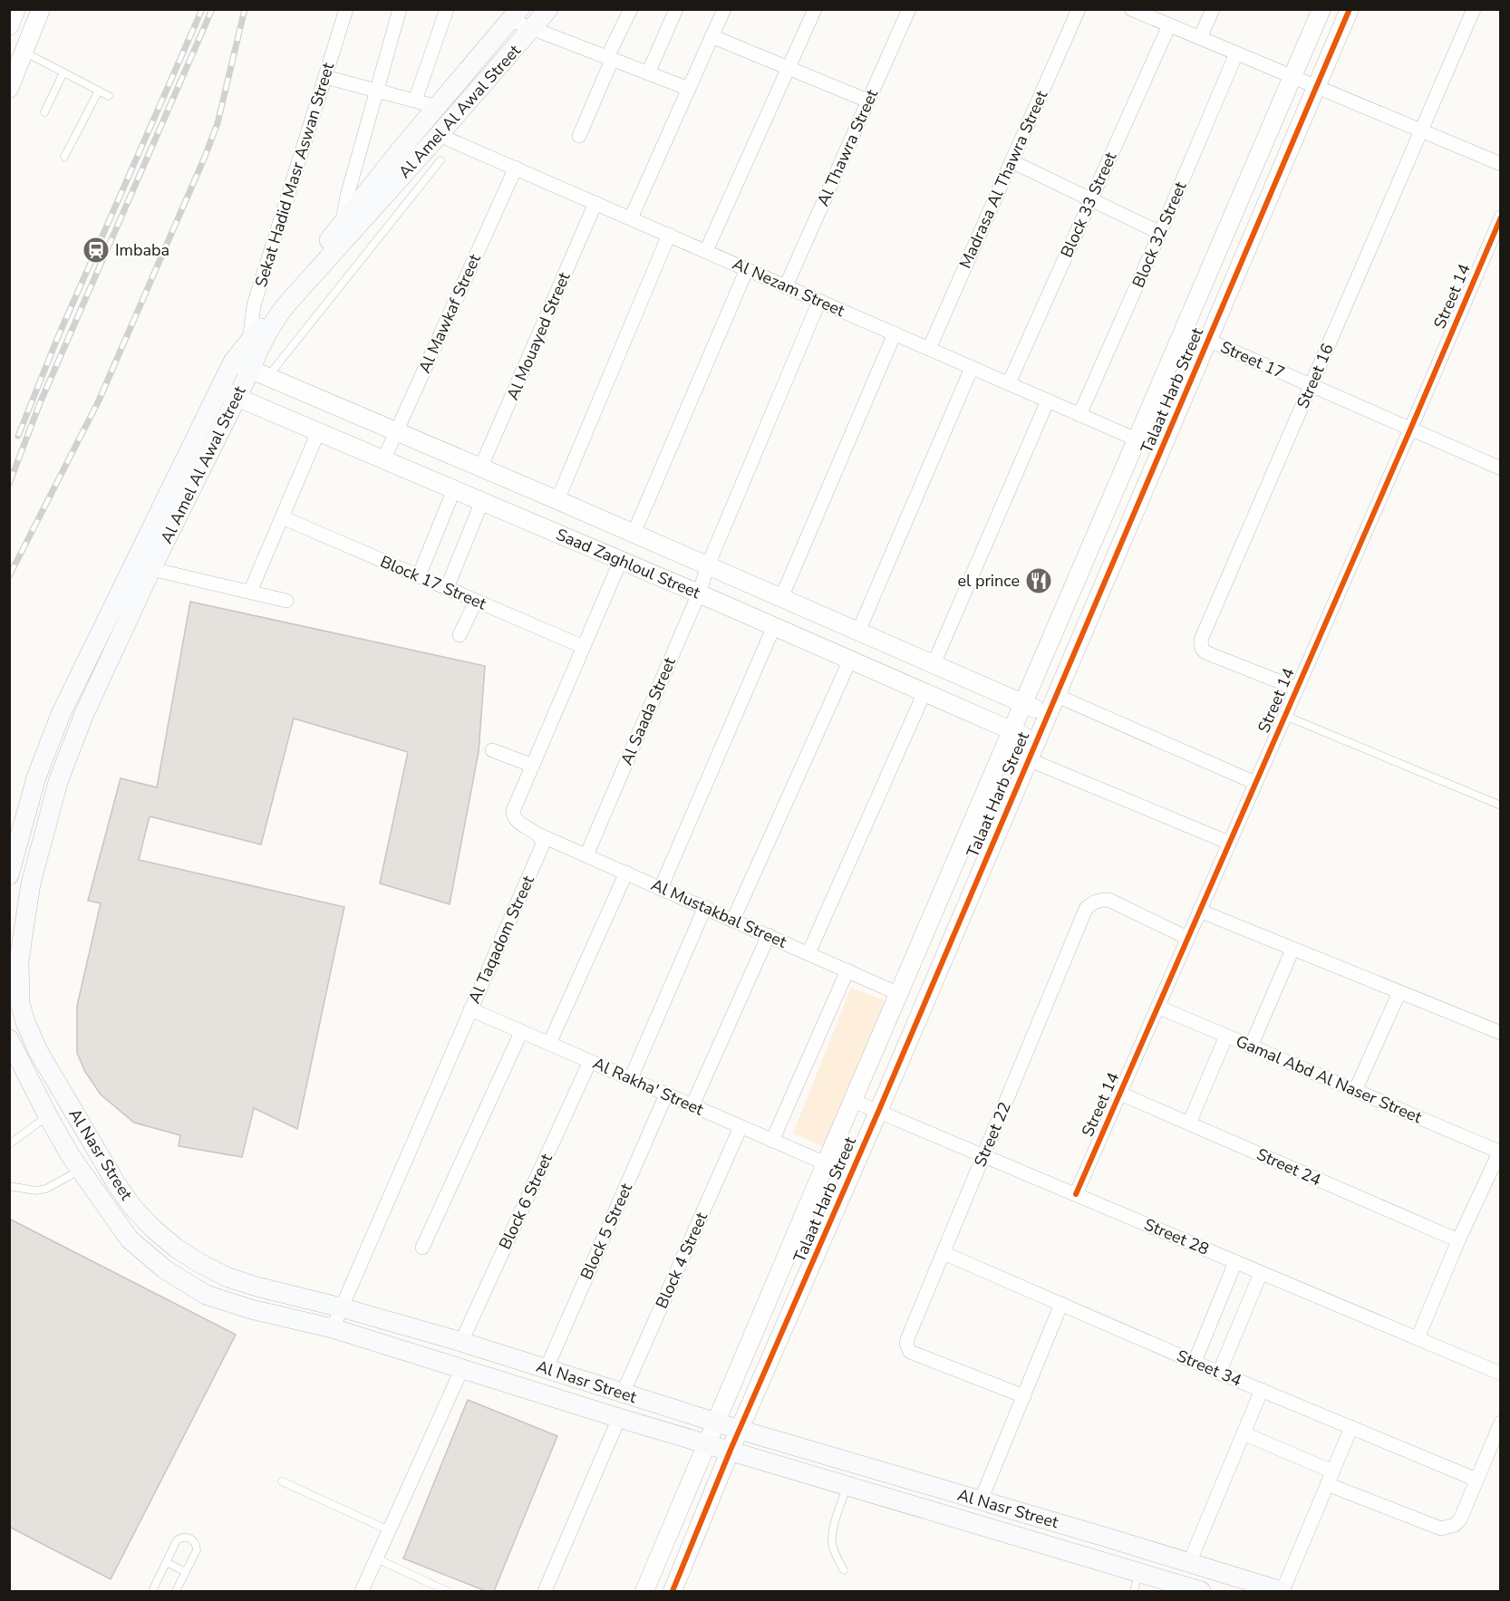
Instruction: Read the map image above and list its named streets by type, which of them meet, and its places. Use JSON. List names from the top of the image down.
{
  "streets": {
    "main road": ["Al Amel Al Awal Street", "Al Nasr Street"],
    "street": [
      "Al Thawra Street",
      "Sekat Hadid Masr Aswan Street",
      "Madrasa Al Thawra Street",
      "Block 33 Street",
      "Block 32 Street",
      "Al Nezam Street",
      "Street 14",
      "Al Mawkaf Street",
      "Al Mouayed Street",
      "Street 17",
      "Street 16",
      "Talaat Harb Street",
      "Saad Zaghloul Street",
      "Block 17 Street",
      "Al Saada Street",
      "Al Mustakbal Street",
      "Al Taqadom Street",
      "Gamal Abd Al Naser Street",
      "Al Rakha' Street",
      "Street 22",
      "Street 24",
      "Block 6 Street",
      "Block 5 Street",
      "Street 28",
      "Block 4 Street",
      "Street 34"
    ]
  },
  "crossings": [
    ["Al Amel Al Awal Street", "Sekat Hadid Masr Aswan Street"],
    ["Al Amel Al Awal Street", "Al Nezam Street"],
    ["Al Amel Al Awal Street", "Saad Zaghloul Street"],
    ["Al Amel Al Awal Street", "Al Nasr Street"],
    ["Al Thawra Street", "Al Nezam Street"],
    ["Madrasa Al Thawra Street", "Al Nezam Street"],
    ["Block 33 Street", "Al Nezam Street"],
    ["Block 32 Street", "Al Nezam Street"],
    ["Al Nezam Street", "Al Mawkaf Street"],
    ["Al Nezam Street", "Al Mouayed Street"],
    ["Al Nezam Street", "Talaat Harb Street"],
    ["Street 14", "Street 17"],
    ["Street 14", "Street 16"],
    ["Street 14", "Gamal Abd Al Naser Street"],
    ["Street 14", "Street 22"],
    ["Street 14", "Street 24"],
    ["Street 14", "Street 28"],
    ["Al Mawkaf Street", "Saad Zaghloul Street"],
    ["Al Mouayed Street", "Saad Zaghloul Street"],
    ["Street 17", "Street 16"],
    ["Street 17", "Talaat Harb Street"],
    ["Talaat Harb Street", "Saad Zaghloul Street"],
    ["Talaat Harb Street", "Al Mustakbal Street"],
    ["Talaat Harb Street", "Al Rakha' Street"],
    ["Talaat Harb Street", "Al Nasr Street"],
    ["Talaat Harb Street", "Street 28"],
    ["Saad Zaghloul Street", "Al Saada Street"],
    ["Al Saada Street", "Al Mustakbal Street"],
    ["Al Mustakbal Street", "Al Taqadom Street"],
    ["Al Taqadom Street", "Al Rakha' Street"],
    ["Al Taqadom Street", "Al Nasr Street"],
    ["Al Rakha' Street", "Block 6 Street"],
    ["Al Rakha' Street", "Block 5 Street"],
    ["Al Rakha' Street", "Block 4 Street"],
    ["Street 22", "Street 28"],
    ["Street 22", "Street 34"],
    ["Al Nasr Street", "Block 6 Street"],
    ["Al Nasr Street", "Block 5 Street"],
    ["Al Nasr Street", "Block 4 Street"]
  ],
  "places": {
    "station": ["Imbaba"],
    "restaurant": ["el prince"]
  }
}
